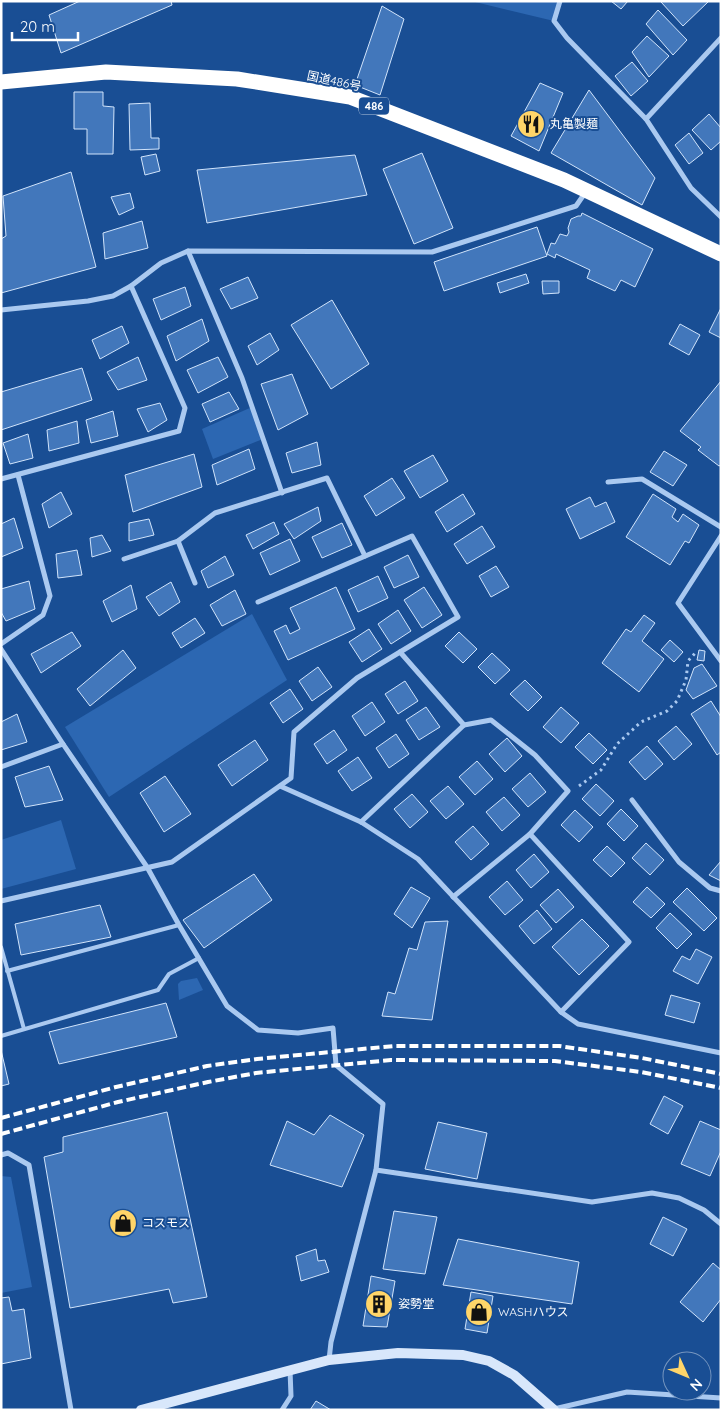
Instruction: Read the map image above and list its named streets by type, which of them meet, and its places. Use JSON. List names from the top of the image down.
{
  "streets": {
    "highway": ["国道486号", "486"]
  },
  "places": {
    "restaurant": ["丸亀製麺"],
    "shop": ["コスモス", "WASHハウス"],
    "building": ["姿勢堂"]
  },
  "scale_bar": "20 m",
  "north": "bottom right"
}
